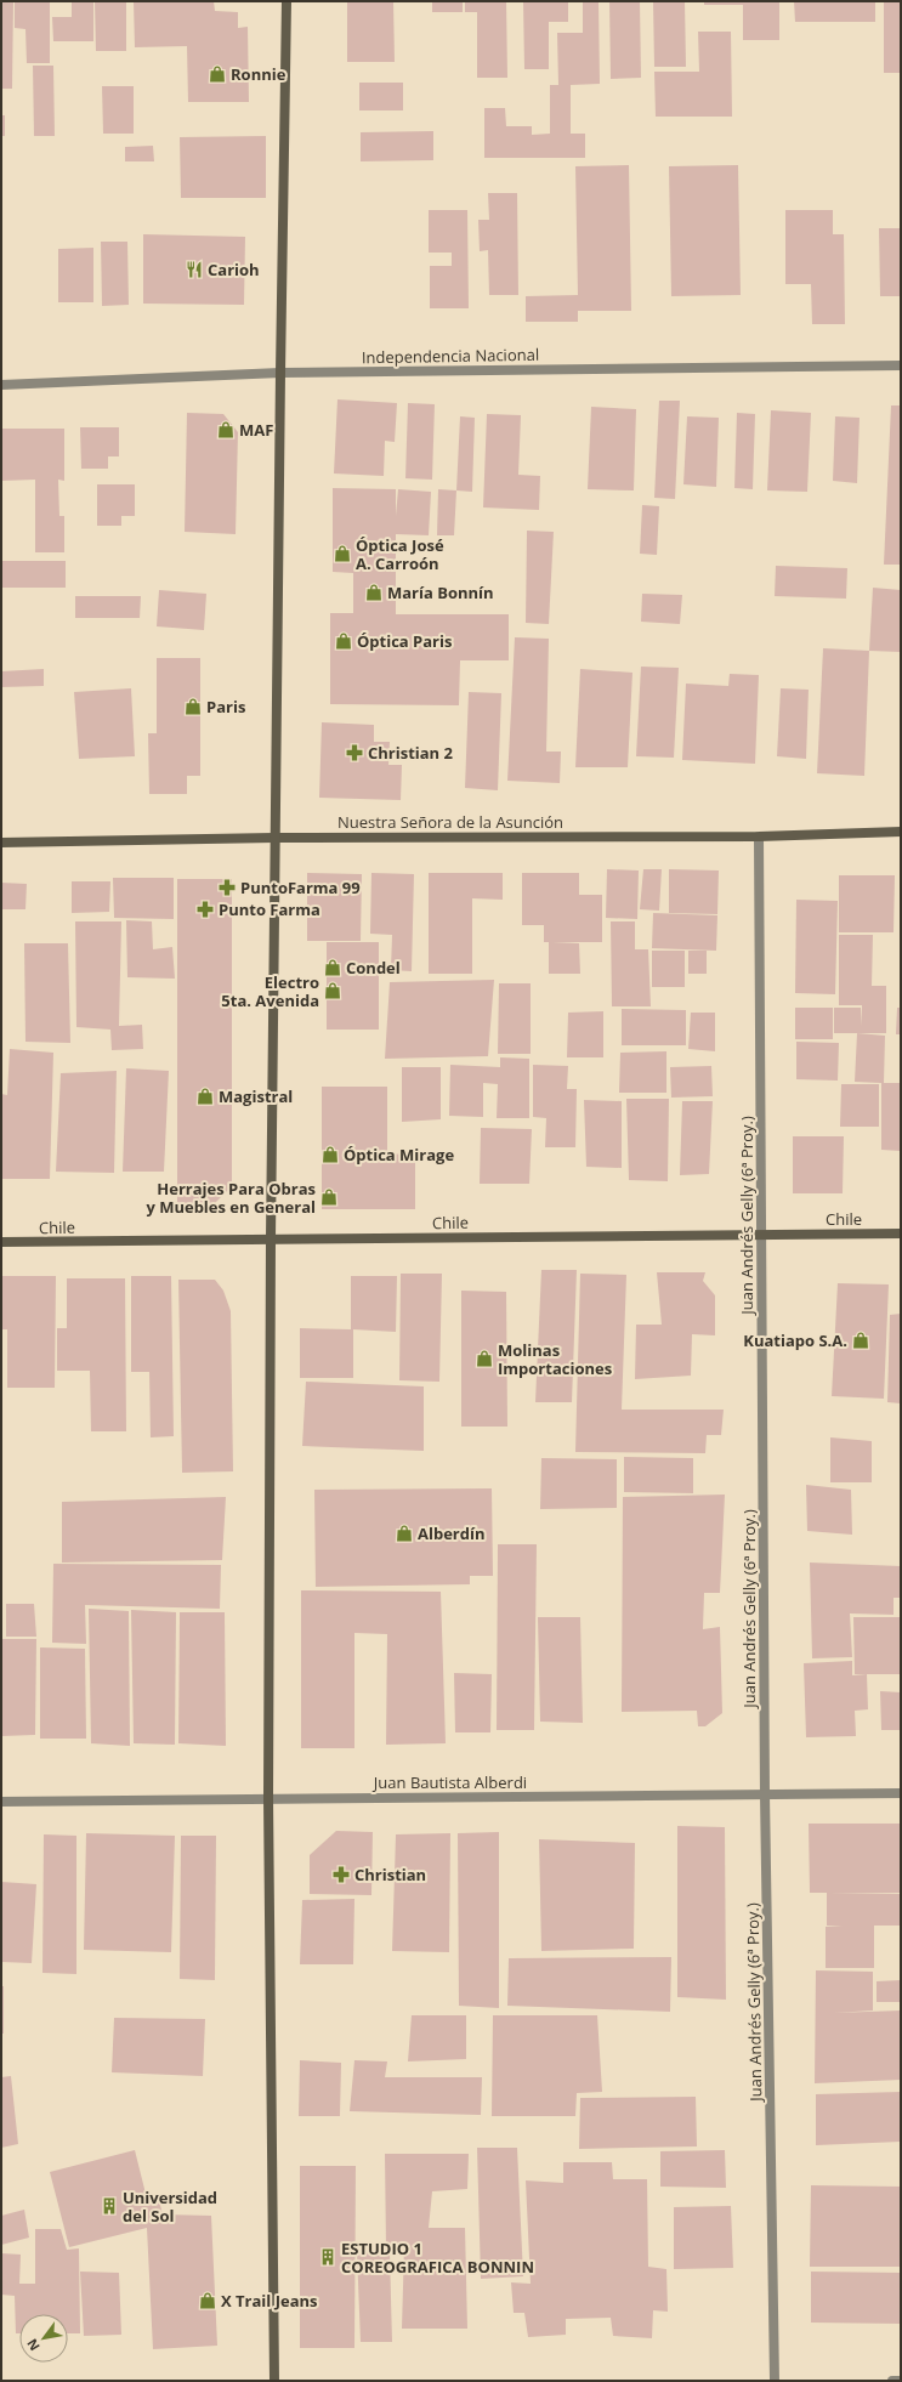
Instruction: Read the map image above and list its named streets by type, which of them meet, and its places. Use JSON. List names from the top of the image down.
{
  "streets": {
    "main road": ["Nuestra Señora de la Asunción", "Chile"],
    "street": ["Independencia Nacional", "Juan Andrés Gelly (6ª Proy.)", "Juan Bautista Alberdi"]
  },
  "crossings": [
    ["Nuestra Señora de la Asunción", "Juan Andrés Gelly (6ª Proy.)"],
    ["Juan Andrés Gelly (6ª Proy.)", "Chile"],
    ["Juan Andrés Gelly (6ª Proy.)", "Juan Bautista Alberdi"]
  ],
  "places": {
    "shop": [
      "Ronnie",
      "MAF",
      "Óptica José A. Carroón",
      "María Bonnín",
      "Óptica Paris",
      "Paris",
      "Condel",
      "Electro 5ta. Avenida",
      "Magistral",
      "Óptica Mirage",
      "Herrajes Para Obras y Muebles en General",
      "Kuatiapo S.A.",
      "Molinas Importaciones",
      "Alberdín",
      "X Trail Jeans"
    ],
    "restaurant": ["Carioh"],
    "pharmacy": [
      "Christian 2",
      "PuntoFarma 99",
      "Punto Farma",
      "Christian"
    ],
    "building": ["Universidad del Sol", "ESTUDIO 1 COREOGRAFICA BONNIN"]
  },
  "north": "bottom left"
}
